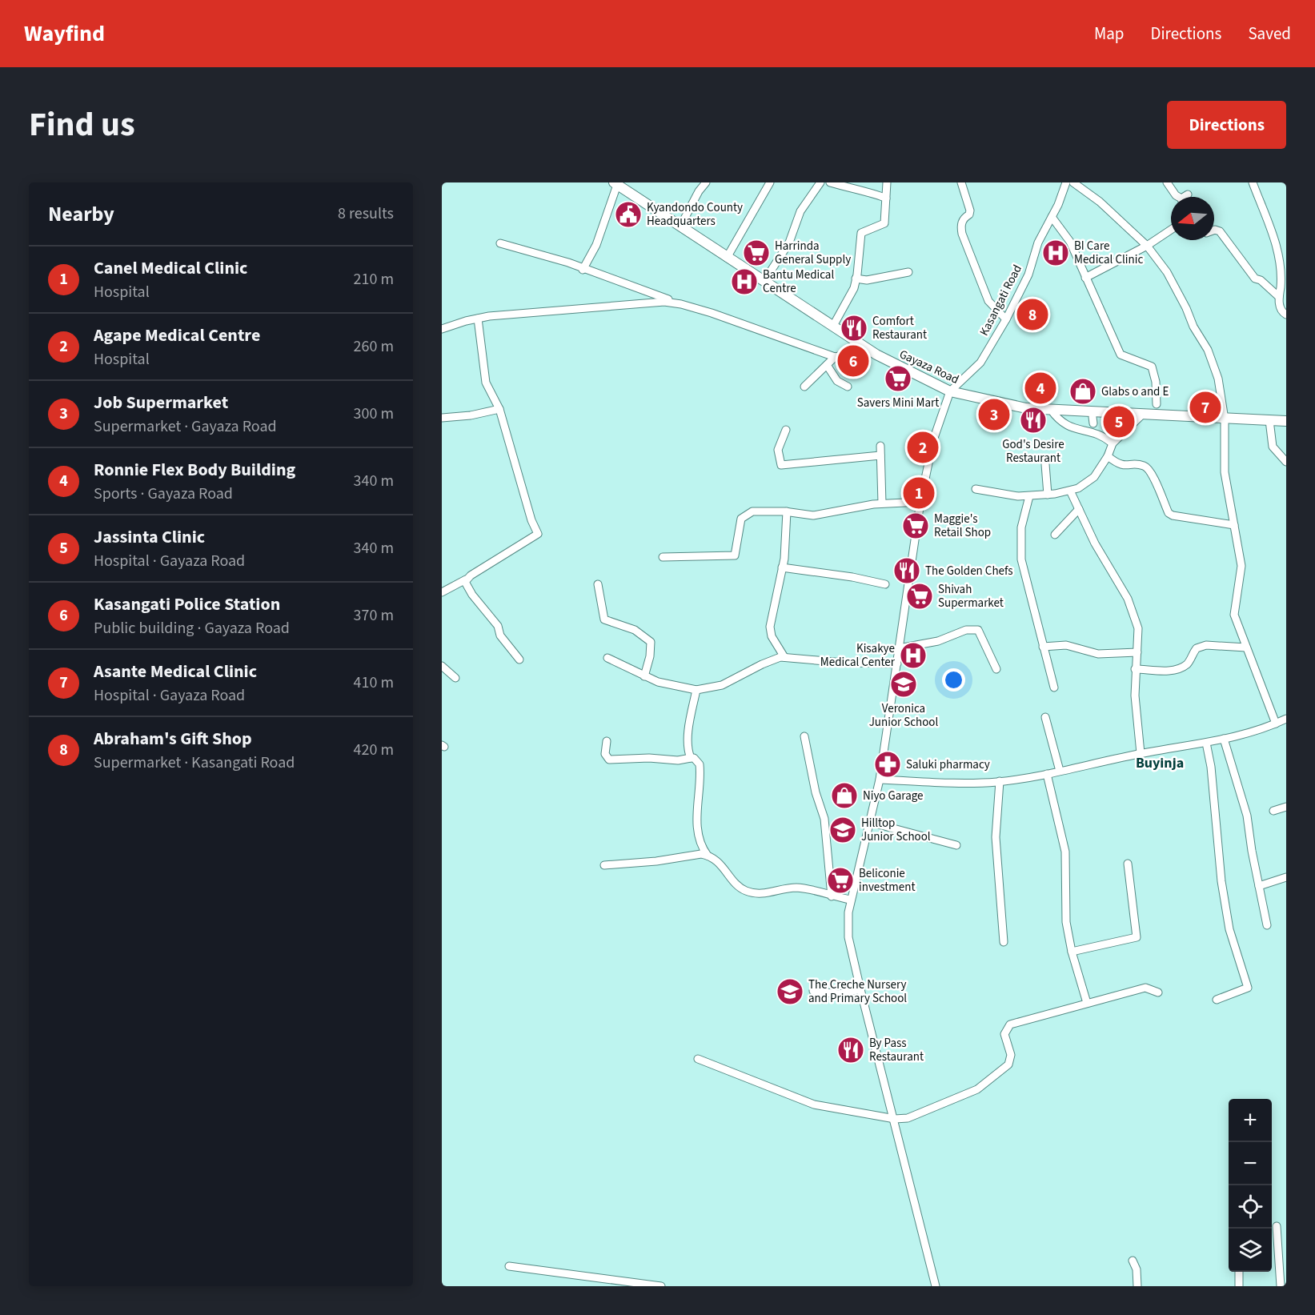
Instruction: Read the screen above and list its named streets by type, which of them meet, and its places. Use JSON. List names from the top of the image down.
{
  "streets": {
    "main road": ["Gayaza Road"],
    "street": ["Kasangati Road"]
  },
  "crossings": [
    ["Kasangati Road", "Gayaza Road"]
  ],
  "districts": ["Buyinja"],
  "places": {
    "public building": ["Kyandondo County Headquarters"],
    "supermarket": [
      "Harrinda General Supply",
      "Savers Mini Mart",
      "Maggie's Retail Shop",
      "Shivah Supermarket",
      "Beliconie investment"
    ],
    "hospital": ["BI Care Medical Clinic", "Bantu Medical Centre", "Kisakye Medical Center"],
    "restaurant": [
      "Comfort Restaurant",
      "God's Desire Restaurant",
      "The Golden Chefs",
      "By Pass Restaurant"
    ],
    "shop": ["Glabs o and E", "Niyo Garage"],
    "school or university": ["Veronica Junior School", "Hilltop Junior School", "The Creche Nursery and Primary School"],
    "pharmacy": ["Saluki pharmacy"]
  },
  "north": "left",
  "page": {
    "header": "Wayfind",
    "nav": ["Map", "Directions", "Saved"],
    "title": "Find us",
    "buttons": "Directions",
    "heading": ["Nearby", "8 results"],
    "list": [
      {
        "mark": "1",
        "name": "Canel Medical Clinic",
        "note": "Hospital",
        "value": "210 m"
      },
      {
        "mark": "2",
        "name": "Agape Medical Centre",
        "note": "Hospital",
        "value": "260 m"
      },
      {
        "mark": "3",
        "name": "Job Supermarket",
        "note": "Supermarket · Gayaza Road",
        "value": "300 m"
      },
      {
        "mark": "4",
        "name": "Ronnie Flex Body Building",
        "note": "Sports · Gayaza Road",
        "value": "340 m"
      },
      {
        "mark": "5",
        "name": "Jassinta Clinic",
        "note": "Hospital · Gayaza Road",
        "value": "340 m"
      },
      {
        "mark": "6",
        "name": "Kasangati Police Station",
        "note": "Public building · Gayaza Road",
        "value": "370 m"
      },
      {
        "mark": "7",
        "name": "Asante Medical Clinic",
        "note": "Hospital · Gayaza Road",
        "value": "410 m"
      },
      {
        "mark": "8",
        "name": "Abraham's Gift Shop",
        "note": "Supermarket · Kasangati Road",
        "value": "420 m"
      }
    ],
    "pins": [
      "8",
      "6",
      "4",
      "7",
      "3",
      "5",
      "2",
      "1"
    ],
    "map_buttons": ["+", "−"]
  }
}
